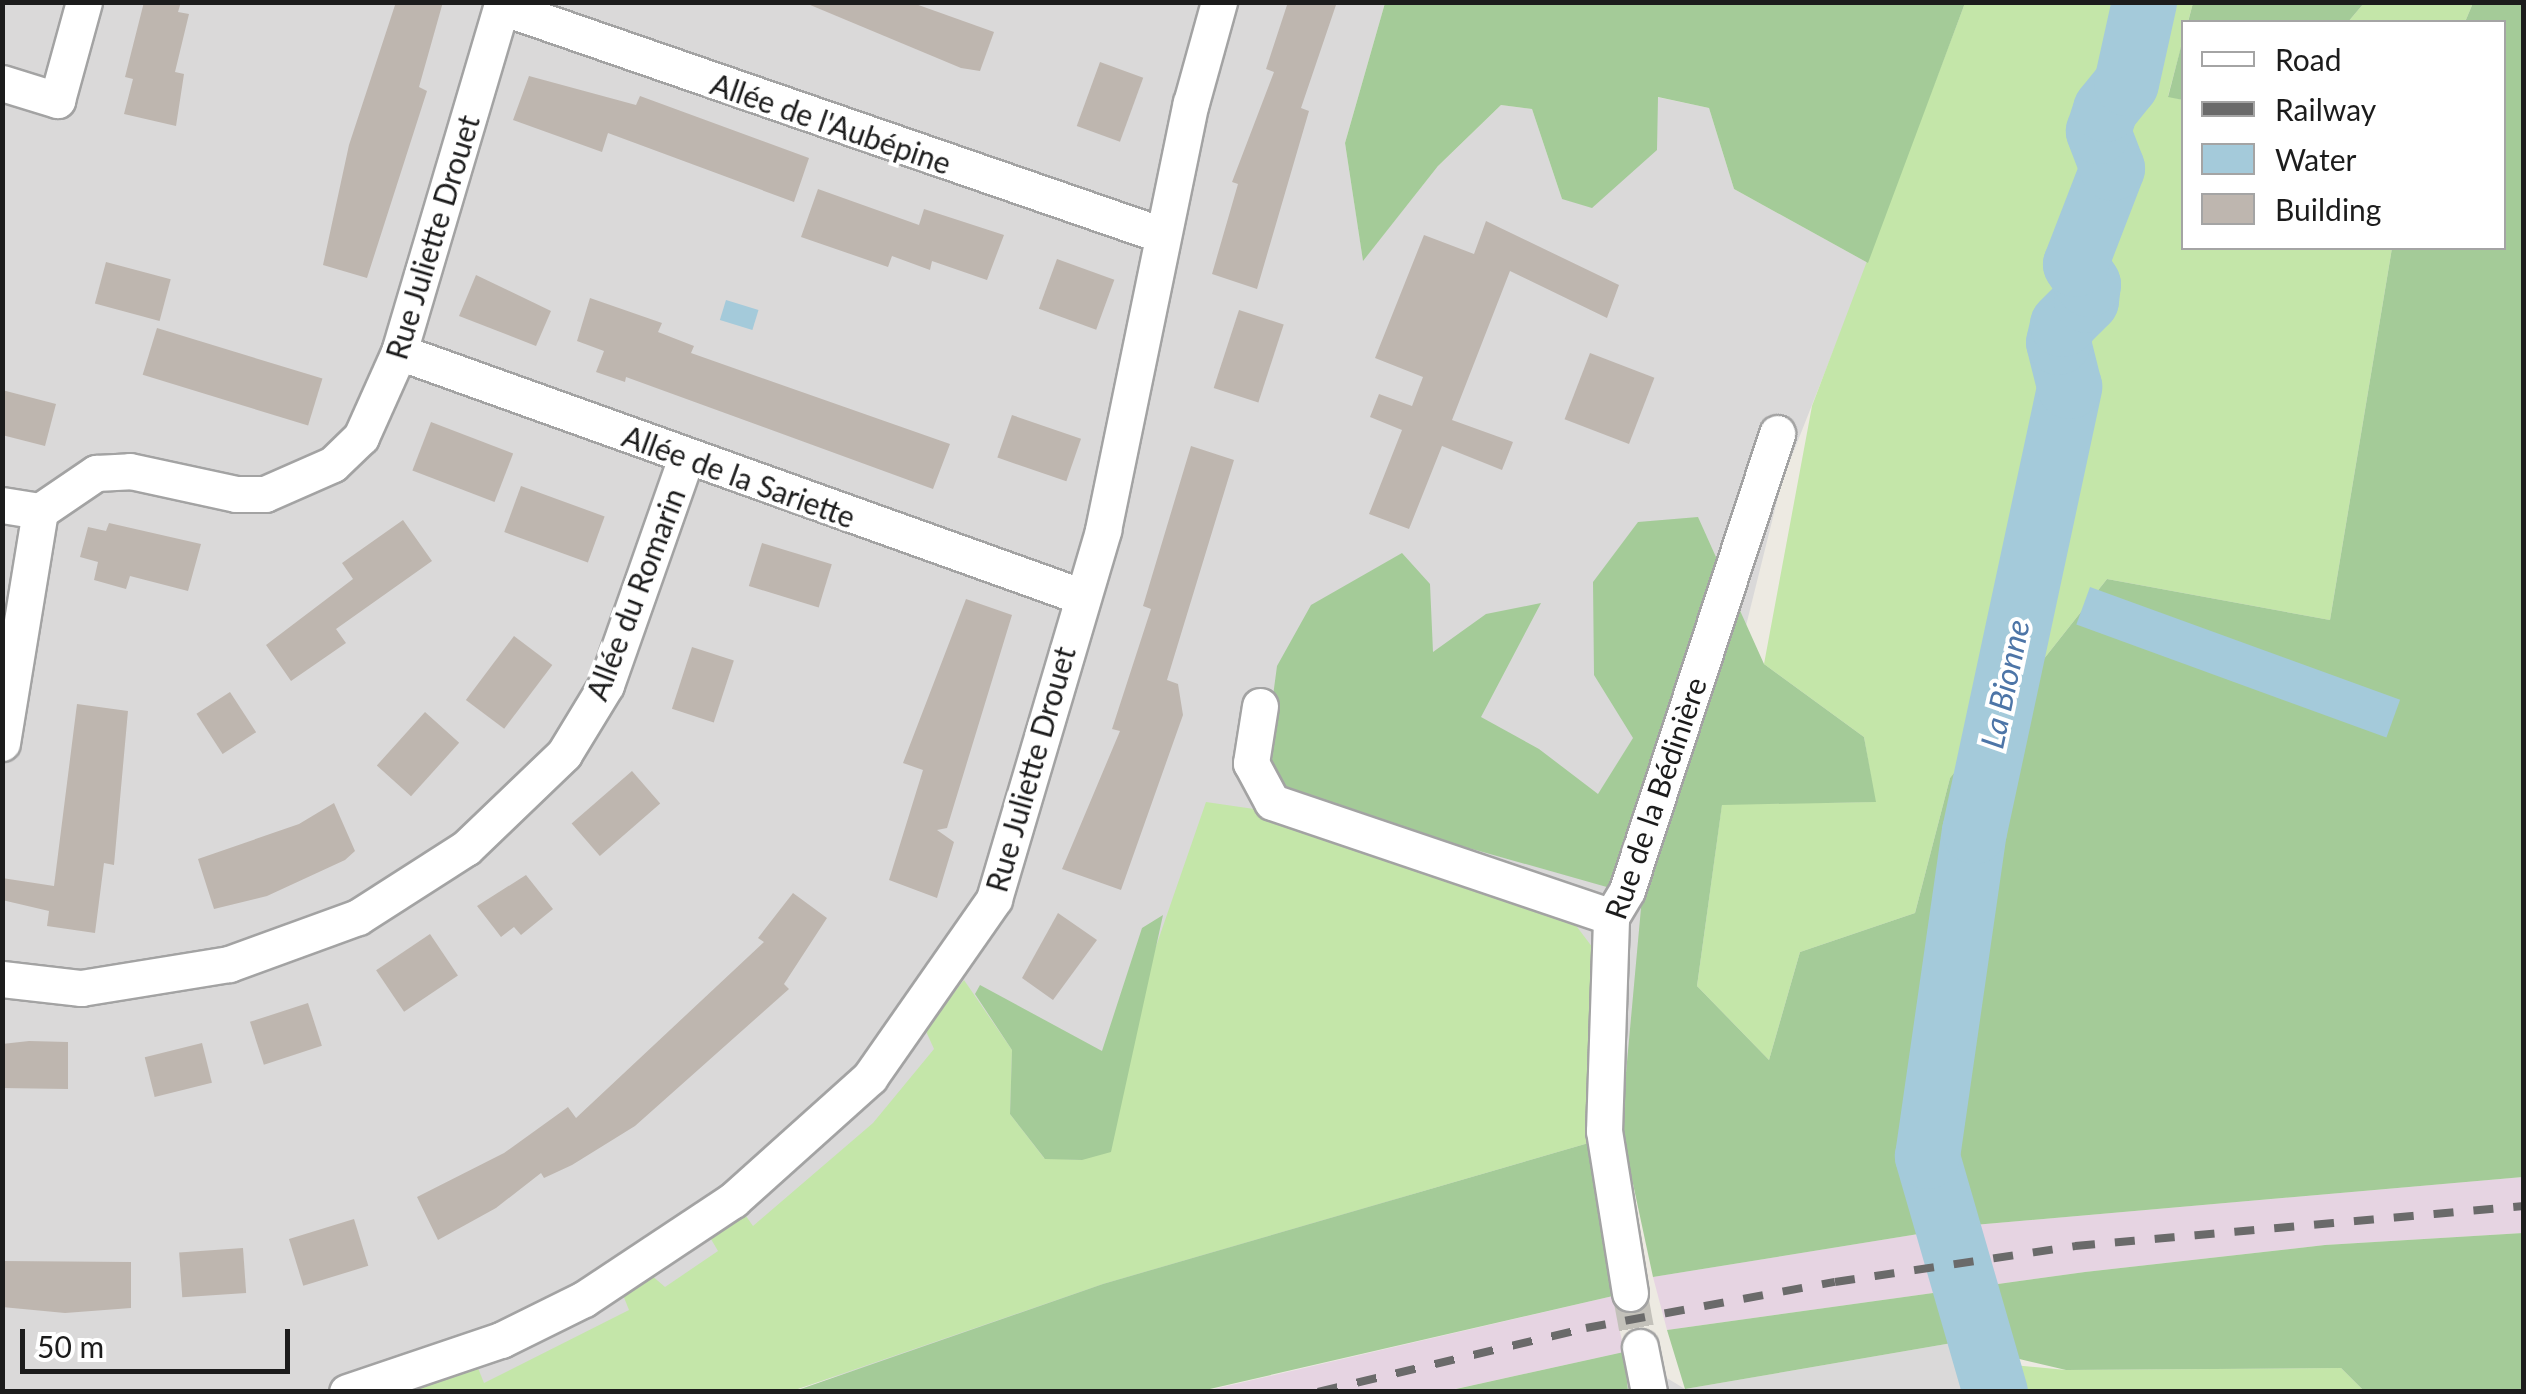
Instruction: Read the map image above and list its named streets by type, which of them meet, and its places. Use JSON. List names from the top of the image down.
{
  "streets": {
    "street": [
      "Allée de l'Aubépine",
      "Rue Juliette Drouet",
      "Allée de la Sariette",
      "Allée du Romarin",
      "Rue de la Bédinière"
    ]
  },
  "crossings": [
    ["Allée de l'Aubépine", "Rue Juliette Drouet"],
    ["Rue Juliette Drouet", "Allée de la Sariette"],
    ["Allée de la Sariette", "Allée du Romarin"]
  ],
  "water": ["La Bionne"],
  "legend": [
    "Road",
    "Railway",
    "Water",
    "Building"
  ],
  "scale_bar": "50 m"
}
